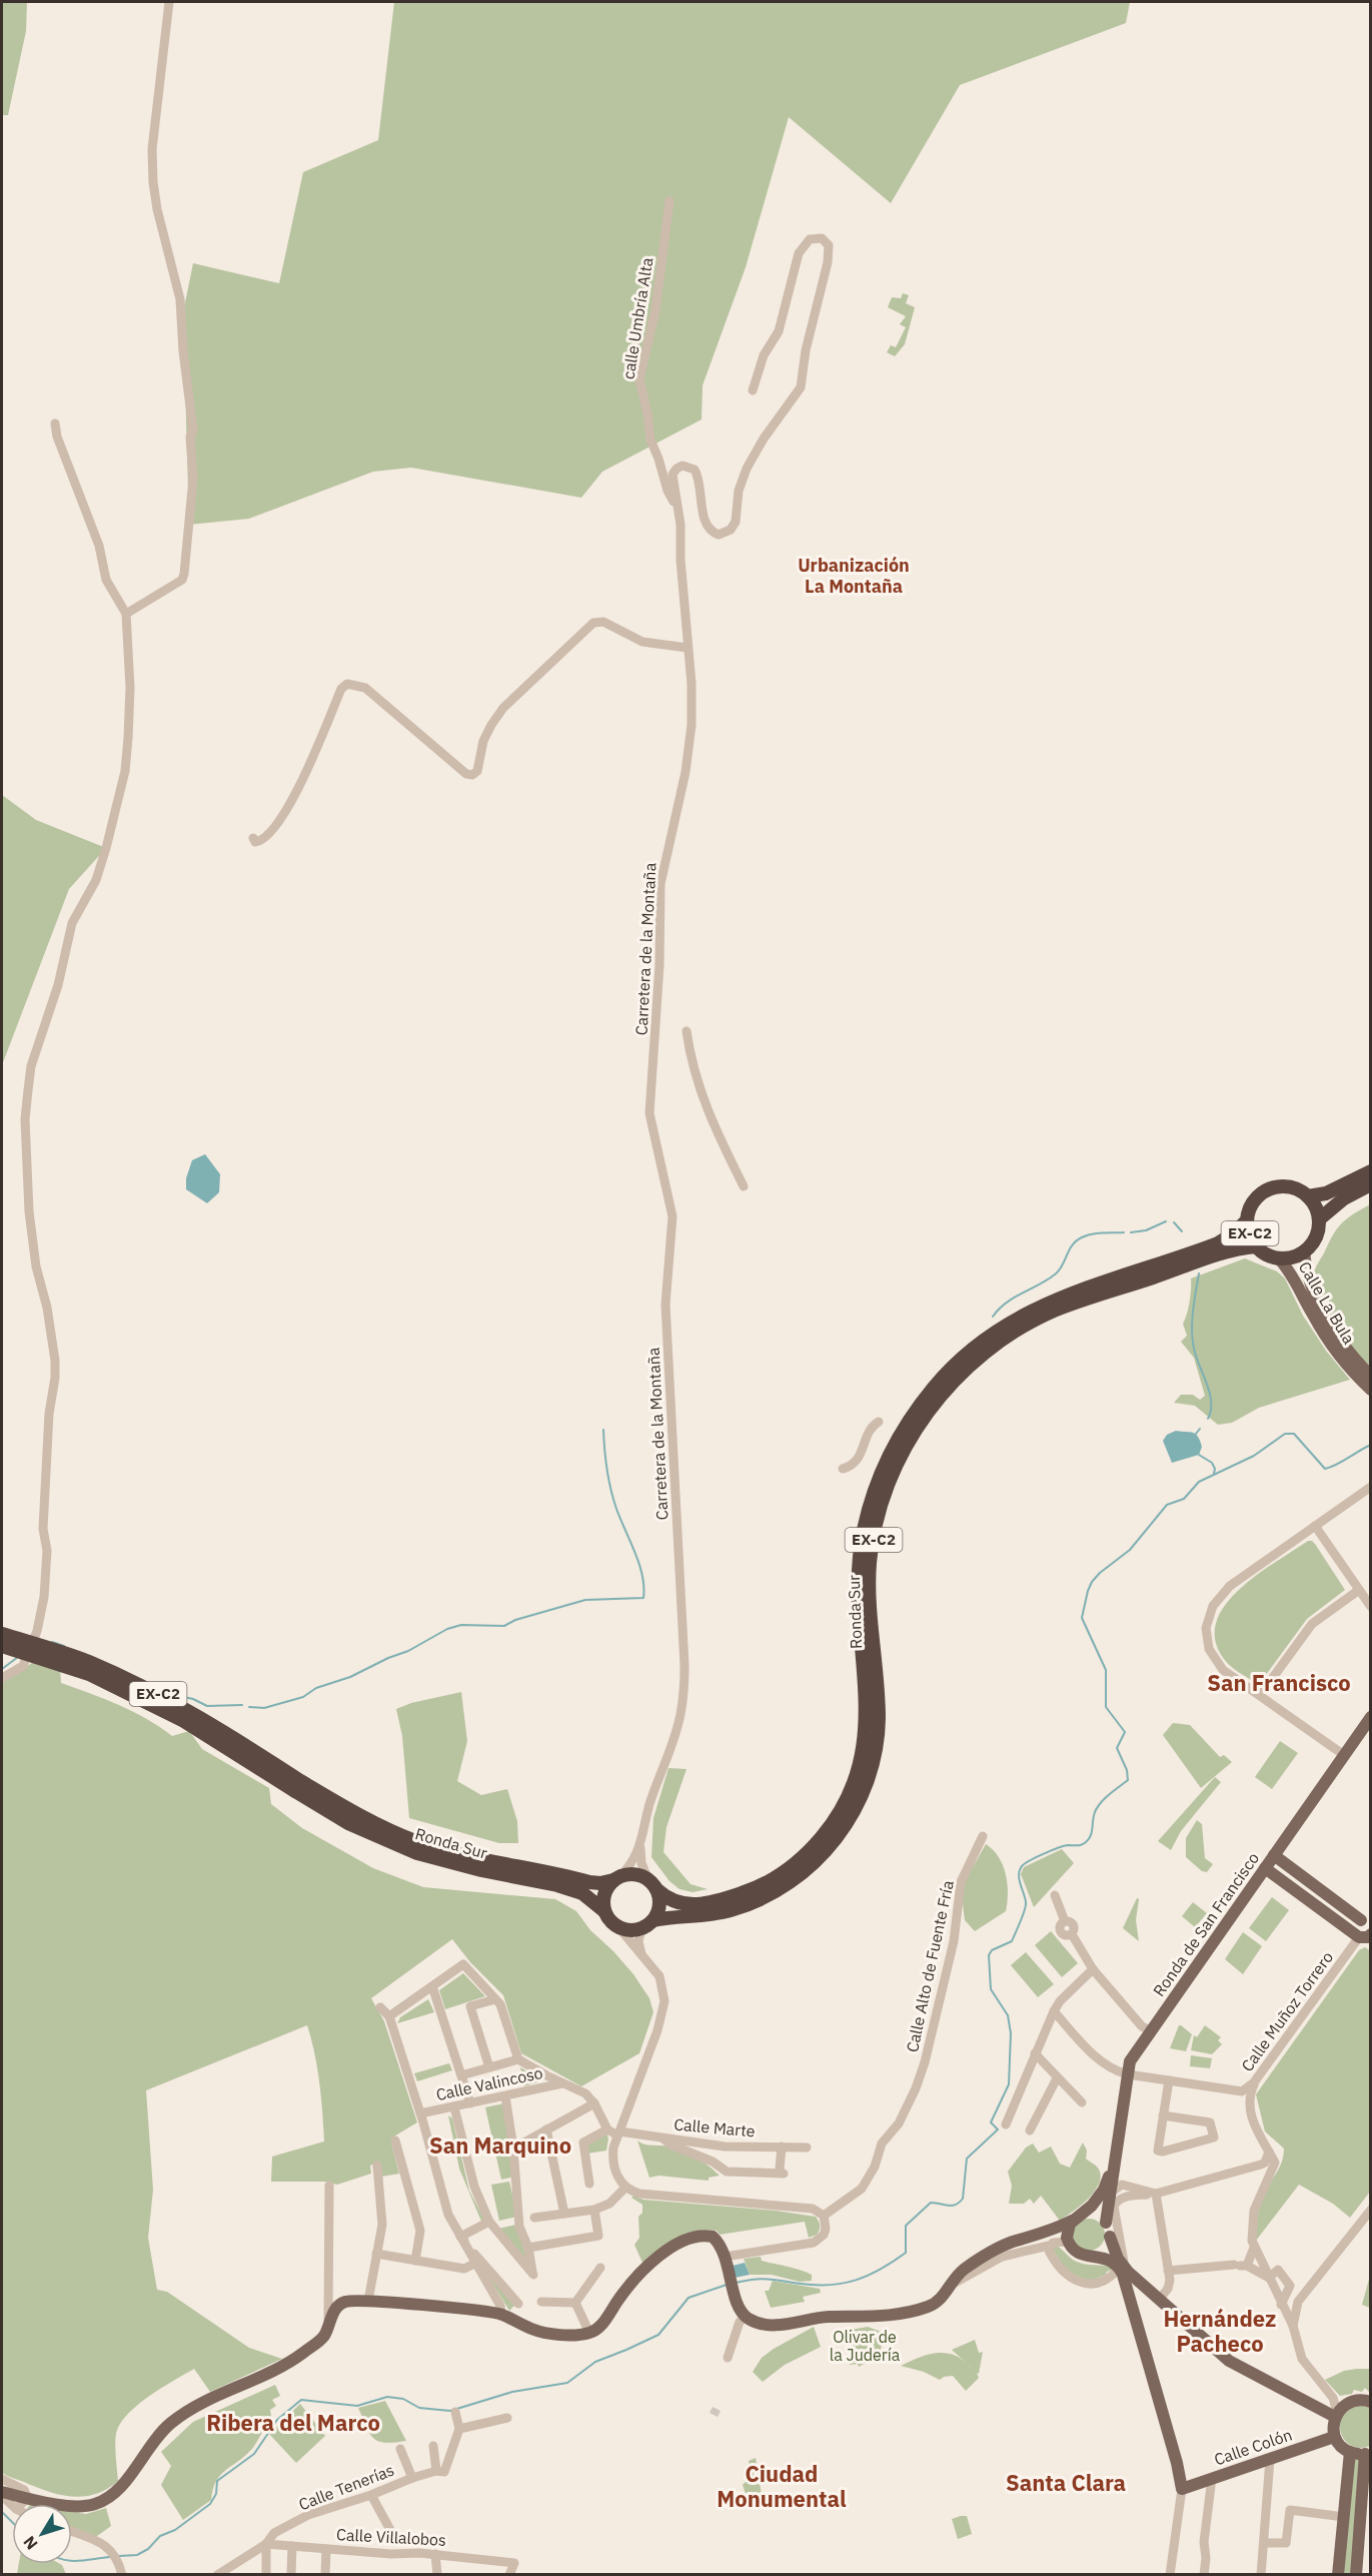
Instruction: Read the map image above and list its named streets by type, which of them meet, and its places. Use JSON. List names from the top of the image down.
{
  "streets": {
    "highway": ["EX-C2", "Ronda Sur"],
    "main road": ["Calle La Bula", "Ronda de San Francisco", "Calle Colón"],
    "street": [
      "calle Umbría Alta",
      "Carretera de la Montaña",
      "Calle Alto de Fuente Fría",
      "Calle Muñoz Torrero",
      "Calle Valincoso",
      "Calle Marte",
      "Calle Tenerías",
      "Calle Villalobos"
    ]
  },
  "crossings": [
    ["calle Umbría Alta", "Carretera de la Montaña"],
    ["Carretera de la Montaña", "EX-C2"],
    ["Carretera de la Montaña", "Ronda Sur"],
    ["EX-C2", "Calle La Bula"],
    ["EX-C2", "Ronda Sur"],
    ["Calle La Bula", "Ronda Sur"],
    ["Calle Tenerías", "Calle Villalobos"]
  ],
  "districts": [
    "Urbanización La Montaña",
    "San Francisco",
    "San Marquino",
    "Hernández Pacheco",
    "Ribera del Marco",
    "Ciudad Monumental",
    "Santa Clara"
  ],
  "parks": ["Olivar de la Judería"],
  "north": "bottom left"
}
